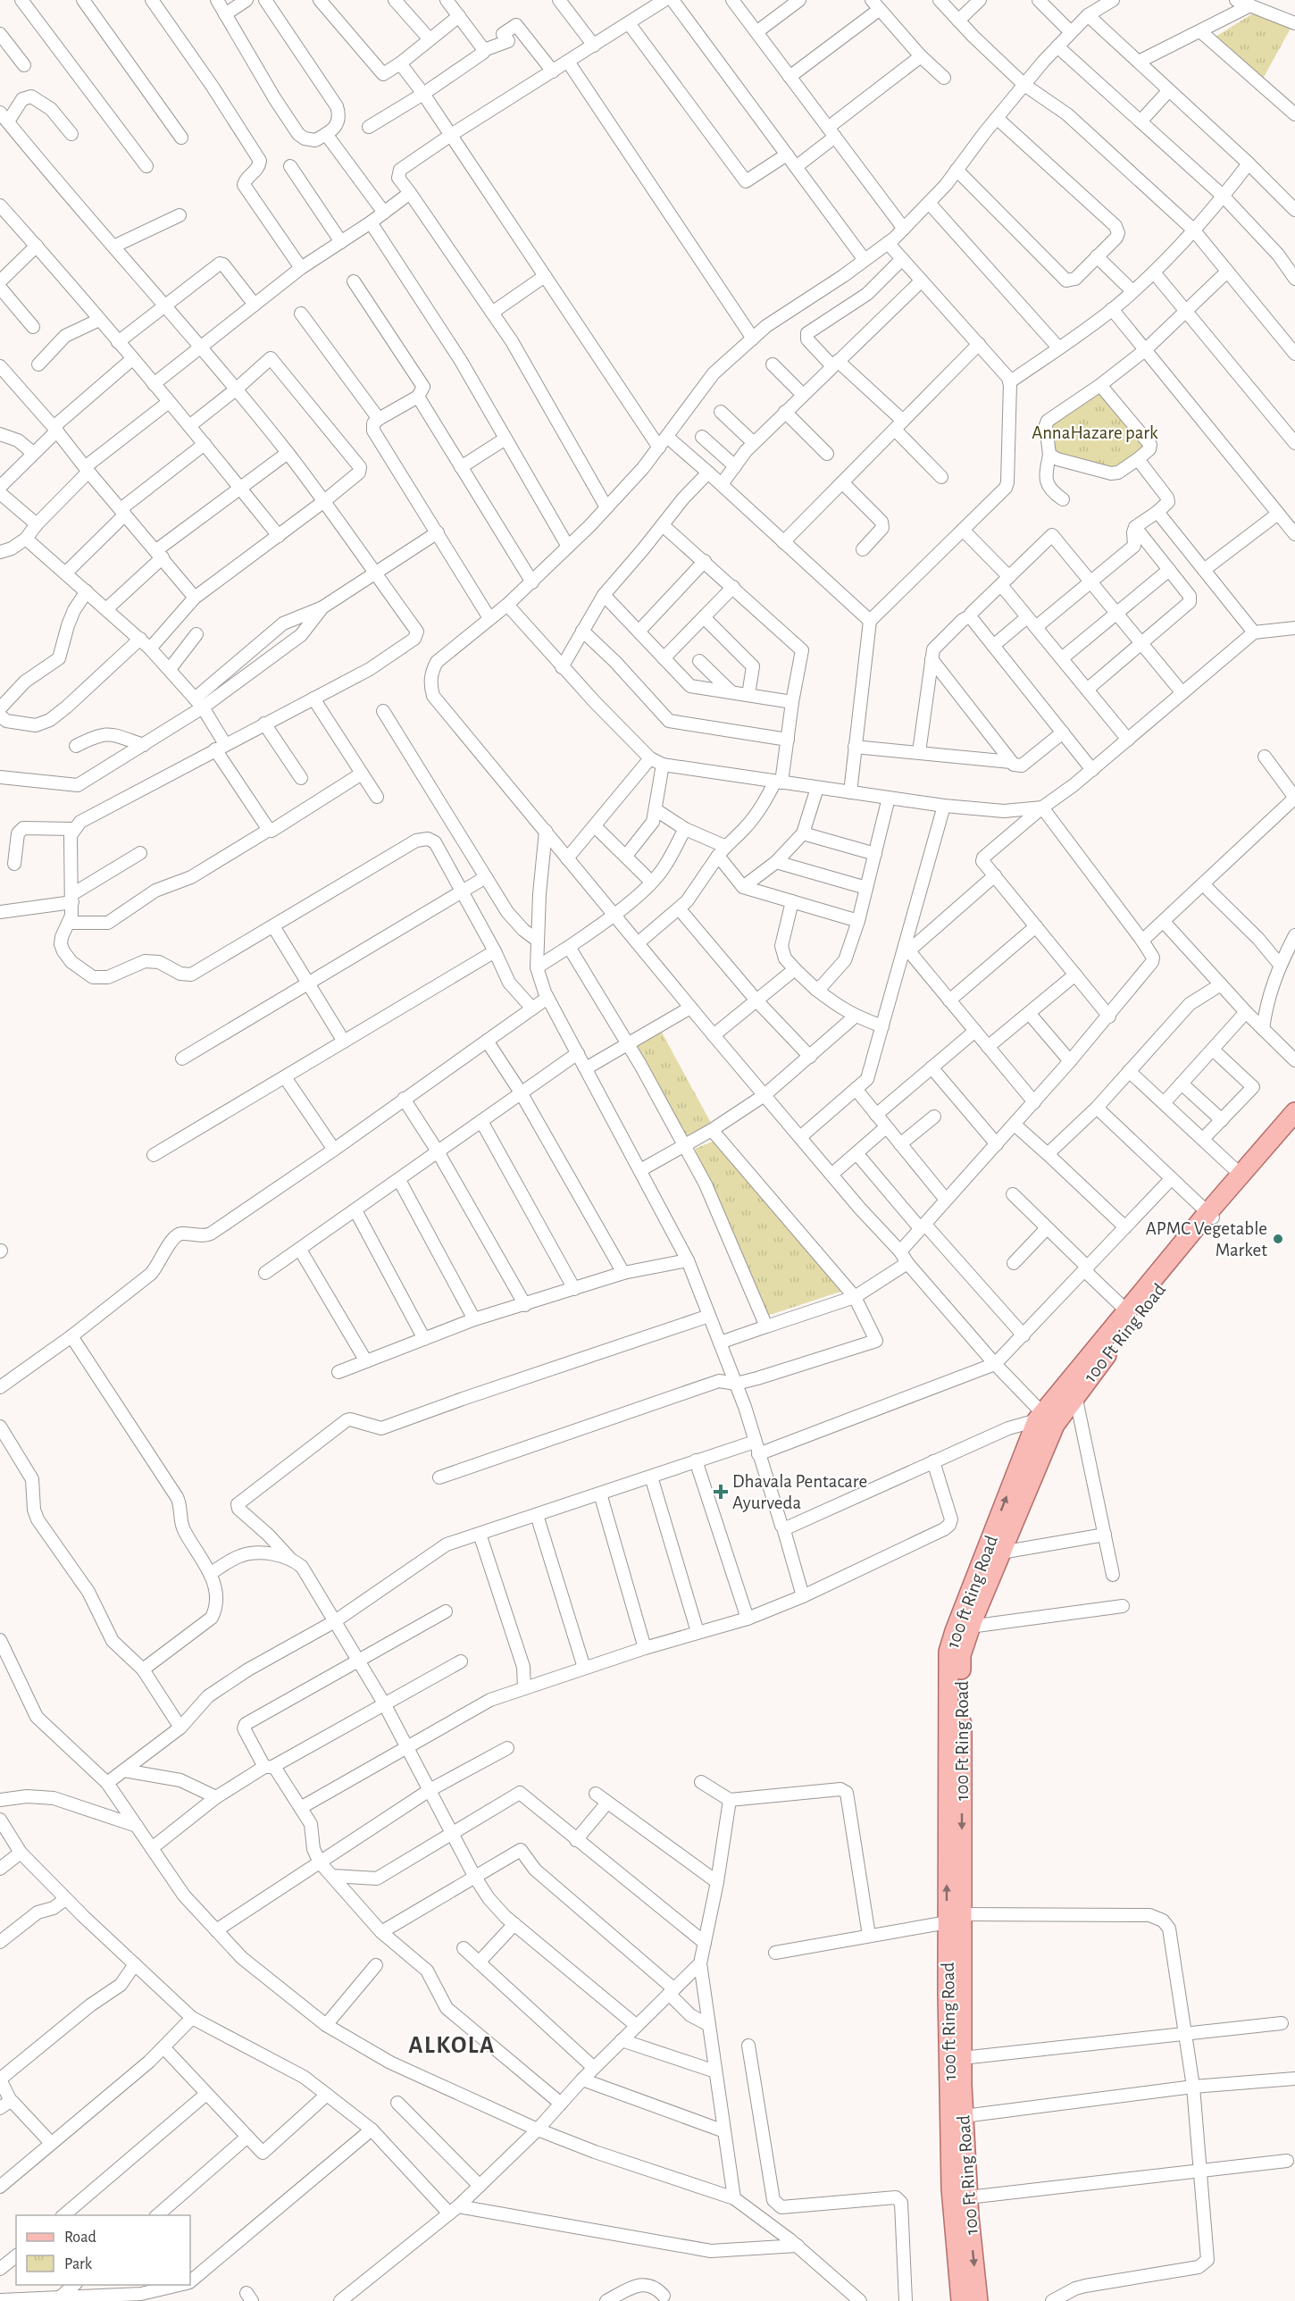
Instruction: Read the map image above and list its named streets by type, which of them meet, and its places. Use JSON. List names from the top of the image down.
{
  "streets": {
    "main road": ["100 Ft Ring Road", "100 ft Ring Road"]
  },
  "crossings": [
    ["100 Ft Ring Road", "100 ft Ring Road"]
  ],
  "one_way": ["100 ft Ring Road"],
  "districts": ["ALKOLA"],
  "parks": ["AnnaHazare park"],
  "places": {
    "other": ["APMC Vegetable Market"],
    "health": ["Dhavala Pentacare Ayurveda"]
  },
  "legend": ["Road", "Park"]
}
